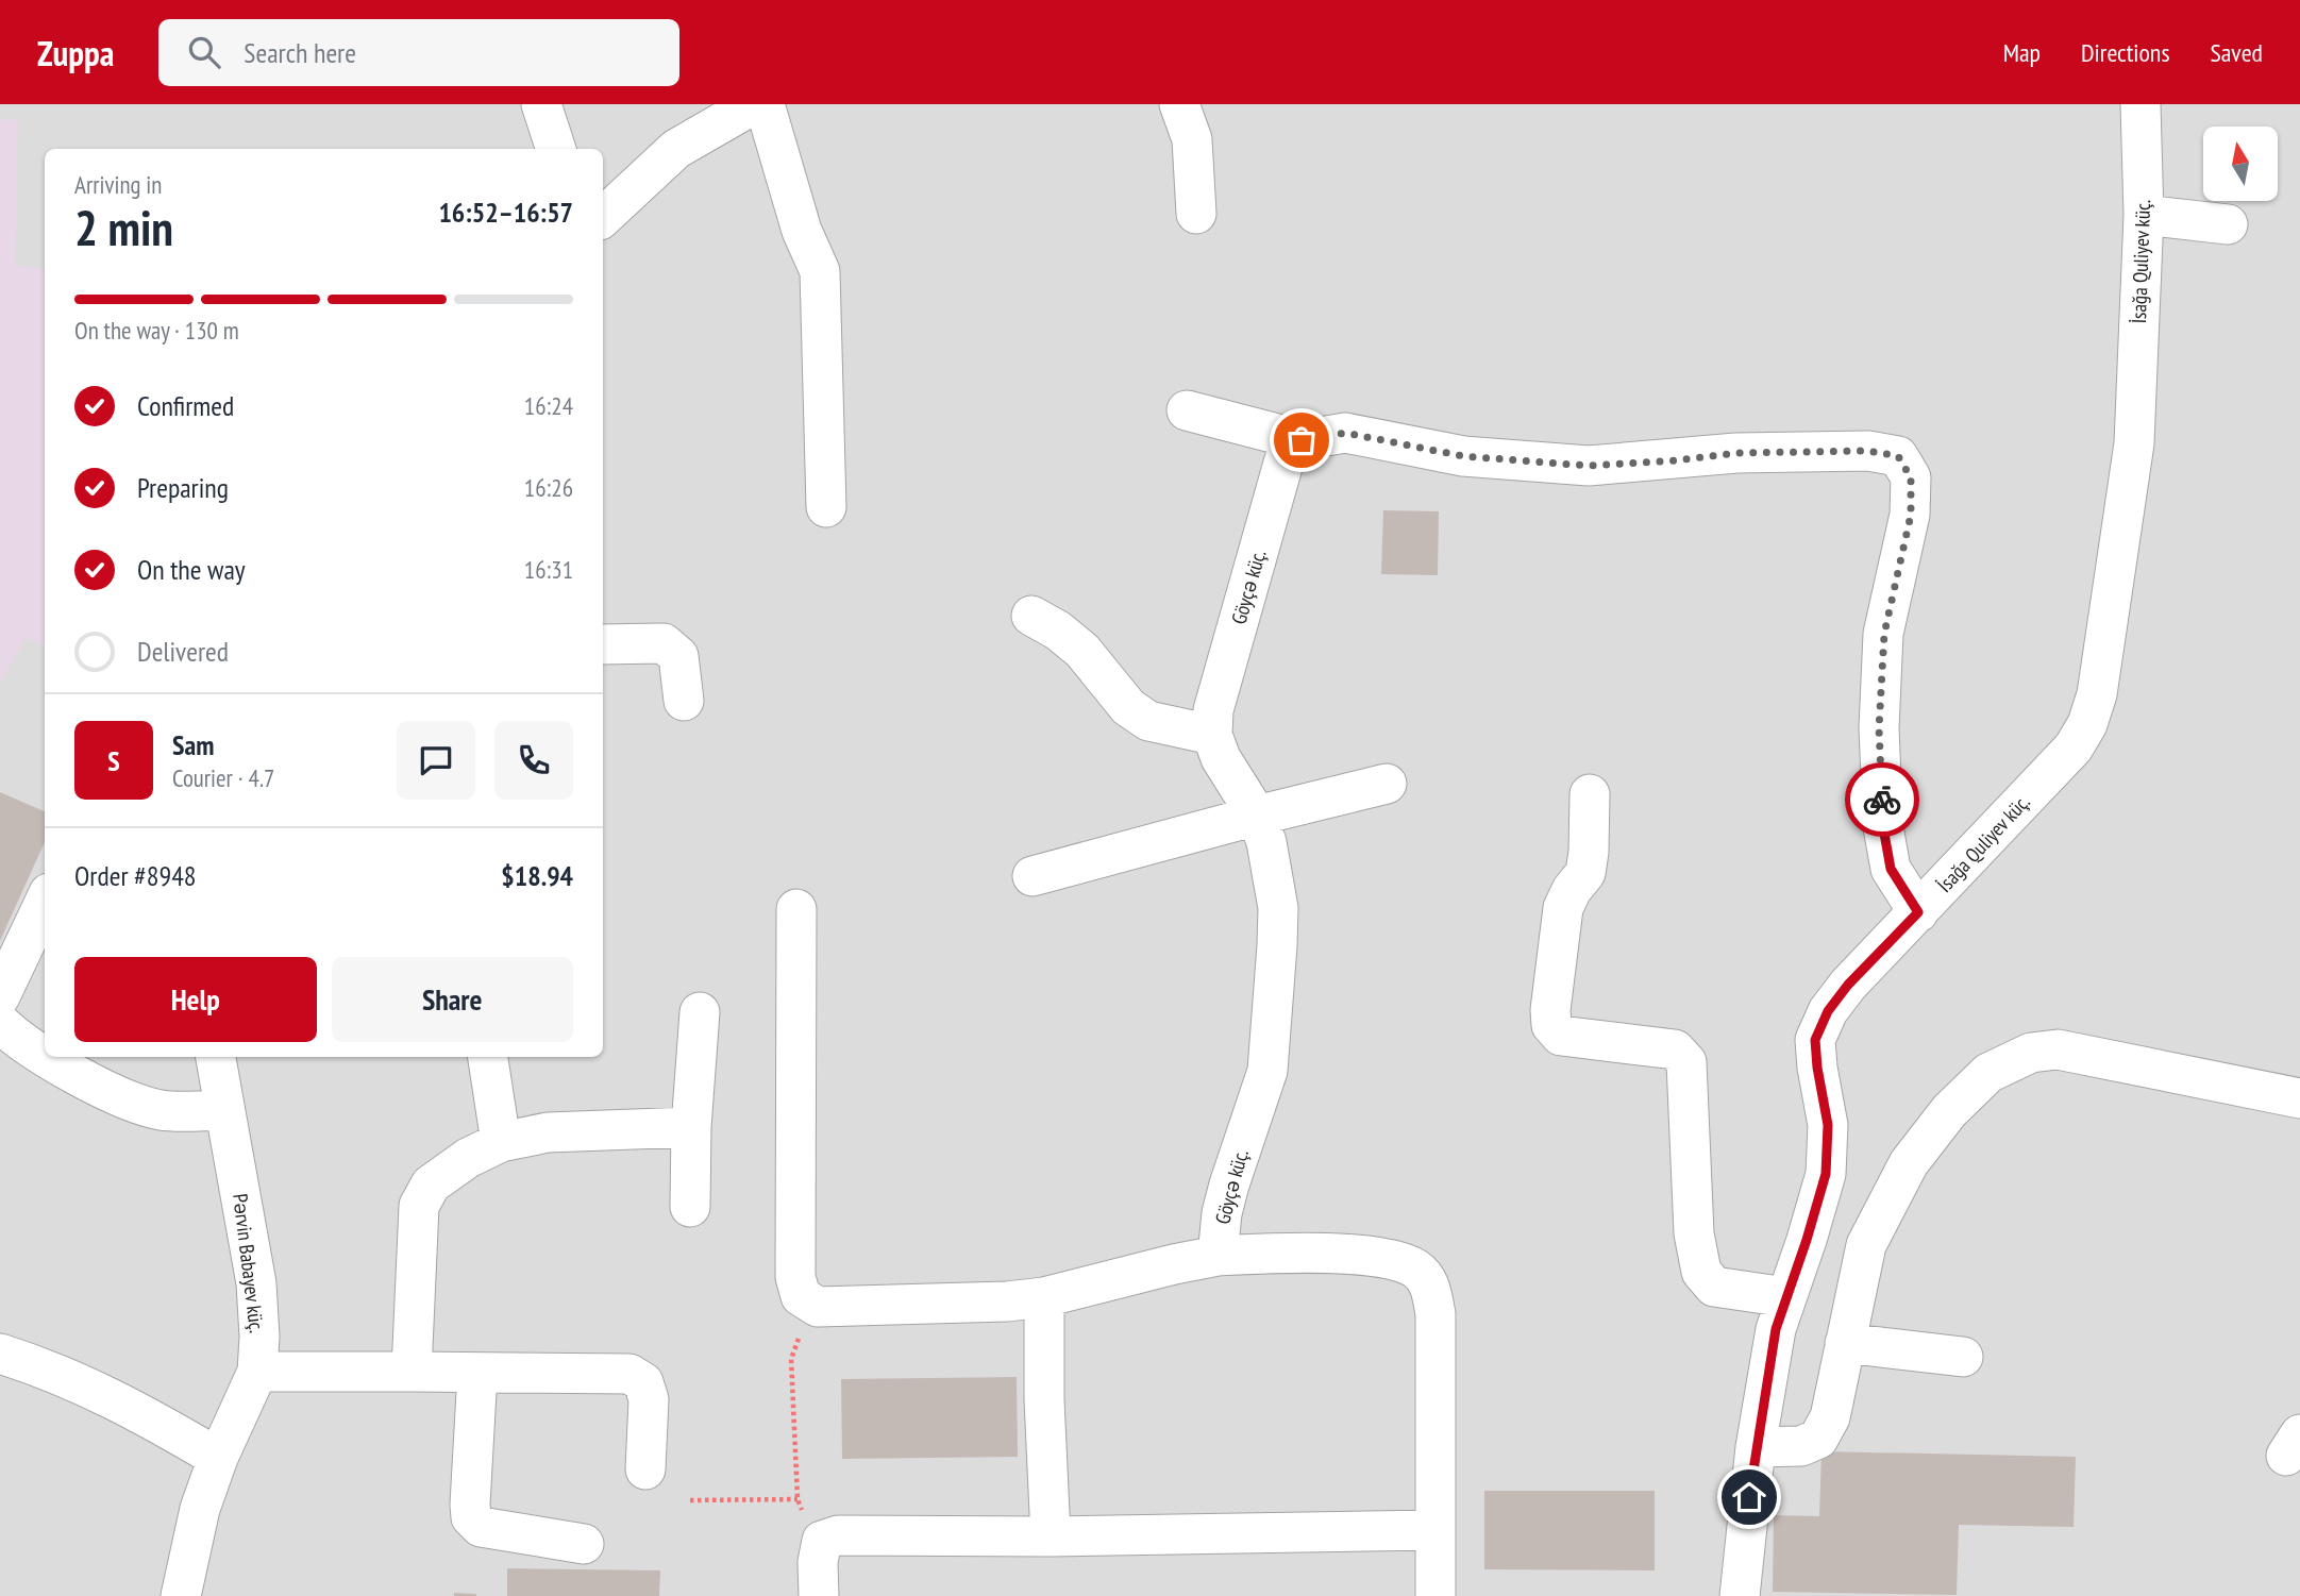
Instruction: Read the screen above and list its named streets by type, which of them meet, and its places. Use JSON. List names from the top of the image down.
{
  "streets": {
    "street": ["İsağa Quliyev küç.", "Göyçə küç.", "Pərvin Babayev küç."]
  },
  "north": "top",
  "page": {
    "header": "Zuppa",
    "search": "Search here",
    "nav": ["Map", "Directions", "Saved"],
    "heading": ["2 min", "Arriving in", "16:52–16:57"],
    "panel": [
      "Sam",
      "Courier · 4.7",
      "Order #8948",
      "$18.94"
    ],
    "bar": "On the way · 130 m",
    "list": [
      ["Confirmed", "16:24"],
      ["Preparing", "16:26"],
      ["On the way", "16:31"],
      "Delivered"
    ],
    "round": "S",
    "buttons": ["Help", "Share"]
  }
}
